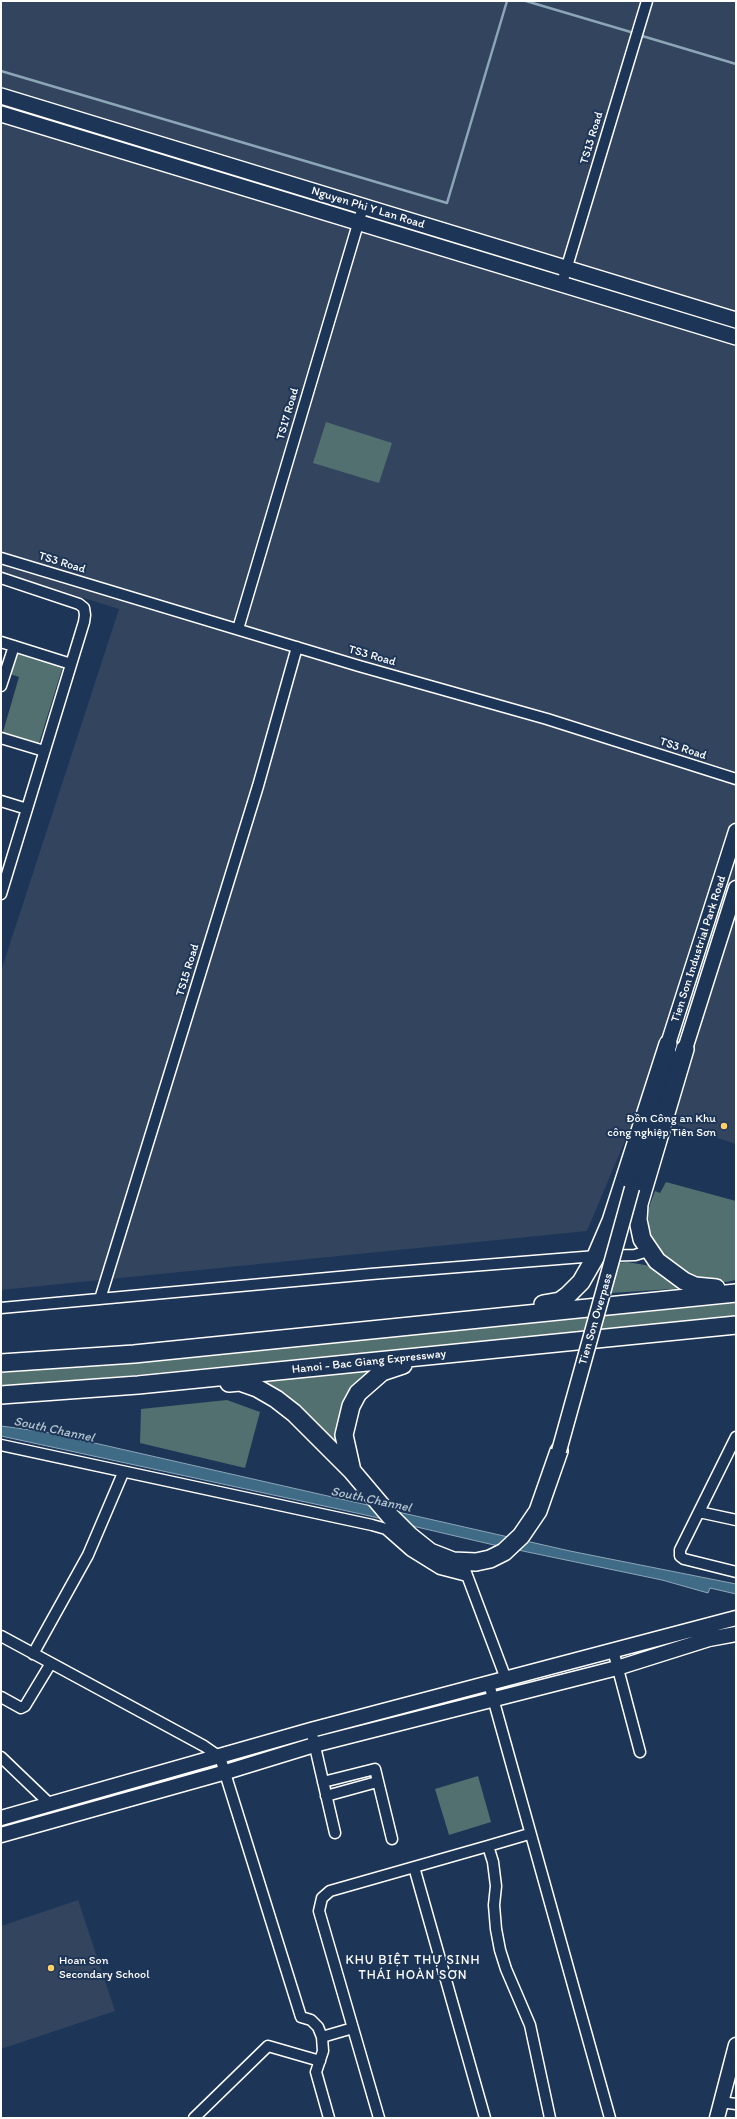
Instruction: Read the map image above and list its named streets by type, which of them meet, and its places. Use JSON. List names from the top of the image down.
{
  "streets": {
    "highway": ["Hanoi - Bac Giang Expressway"],
    "main road": ["Nguyen Phi Y Lan Road", "Tien Son Industrial Park Road", "Tien Son Overpass"],
    "street": [
      "TS13 Road",
      "TS17 Road",
      "TS3 Road",
      "TS15 Road"
    ]
  },
  "crossings": [
    ["TS13 Road", "Nguyen Phi Y Lan Road"],
    ["Nguyen Phi Y Lan Road", "TS17 Road"],
    ["TS17 Road", "TS3 Road"],
    ["TS3 Road", "TS15 Road"],
    ["Tien Son Industrial Park Road", "Tien Son Overpass"]
  ],
  "districts": ["KHU BIỆT THỰ SINH THÁI HOÀN SƠN"],
  "water": ["South Channel"],
  "places": ["Đồn Công an Khu công nghiệp Tiên Sơn", "Hoan Son Secondary School"]
}
